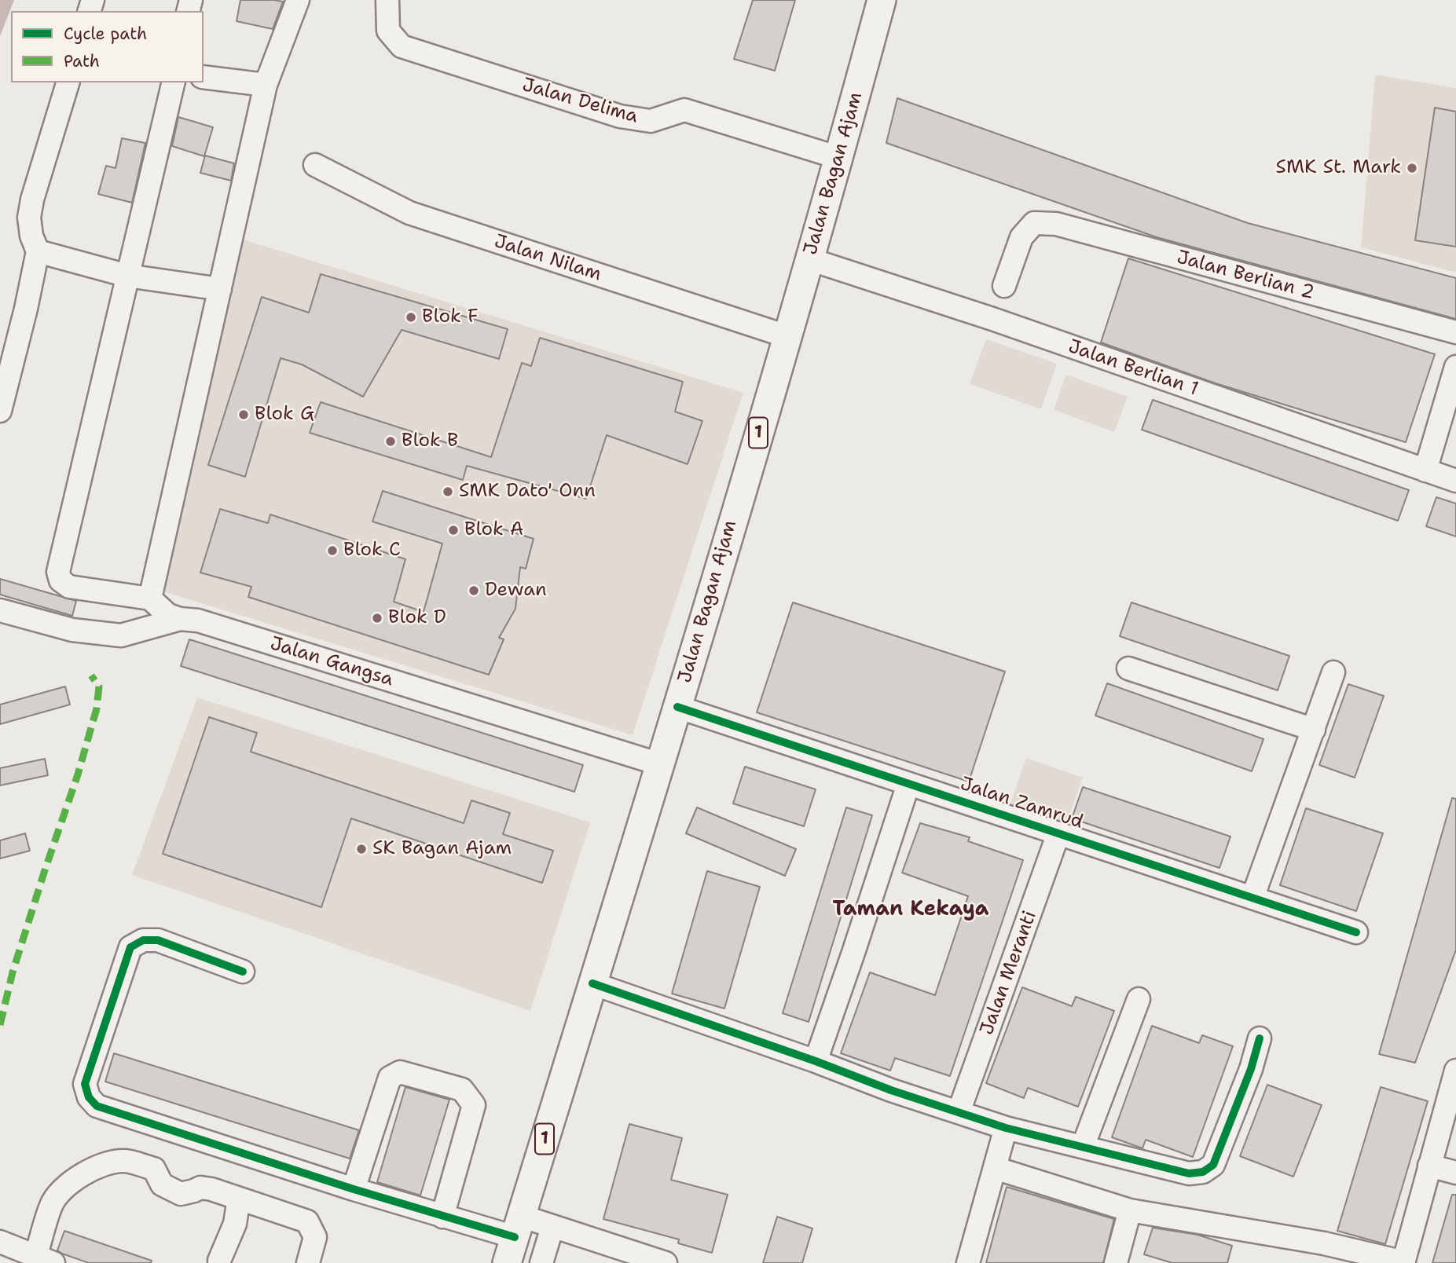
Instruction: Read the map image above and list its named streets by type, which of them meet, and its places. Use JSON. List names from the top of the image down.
{
  "streets": {
    "main road": ["Jalan Bagan Ajam", "1"],
    "street": [
      "Jalan Delima",
      "Jalan Nilam",
      "Jalan Berlian 2",
      "Jalan Berlian 1",
      "Jalan Gangsa",
      "Jalan Zamrud",
      "Jalan Meranti"
    ]
  },
  "crossings": [
    ["Jalan Delima", "Jalan Bagan Ajam"],
    ["Jalan Bagan Ajam", "Jalan Nilam"],
    ["Jalan Bagan Ajam", "Jalan Berlian 1"],
    ["Jalan Bagan Ajam", "Jalan Gangsa"],
    ["Jalan Bagan Ajam", "Jalan Zamrud"],
    ["Jalan Zamrud", "Jalan Meranti"]
  ],
  "districts": ["Taman Kekaya"],
  "places": [
    "SMK St. Mark",
    "Blok F",
    "Blok G",
    "Blok B",
    "SMK Dato' Onn",
    "Blok A",
    "Blok C",
    "Dewan",
    "Blok D",
    "SK Bagan Ajam"
  ],
  "legend": ["Cycle path", "Path"]
}
